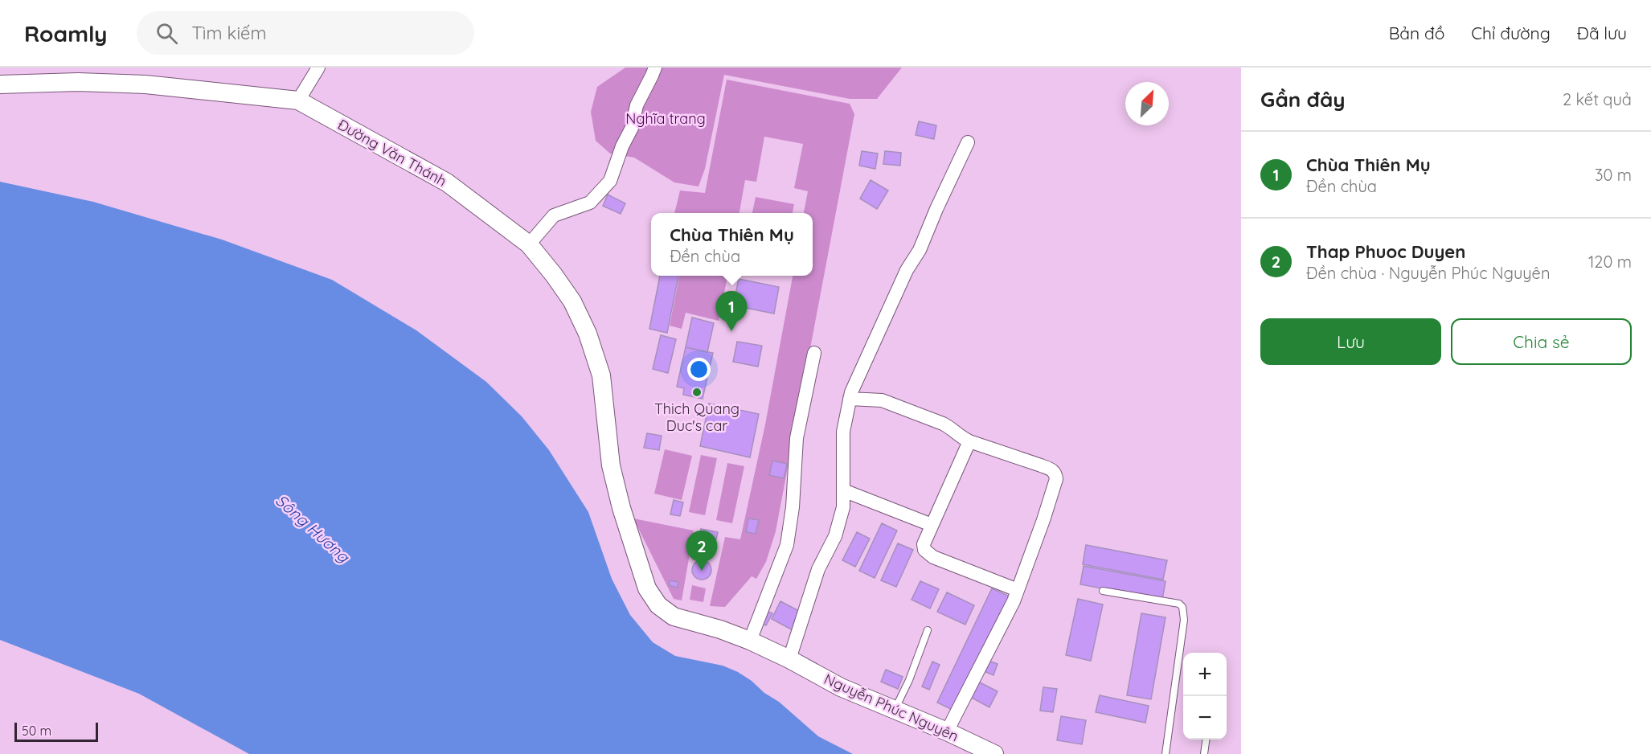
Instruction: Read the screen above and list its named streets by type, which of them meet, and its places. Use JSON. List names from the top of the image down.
{
  "streets": {
    "main road": ["Đường Văn Thánh", "Nguyễn Phúc Nguyên"]
  },
  "crossings": [
    ["Đường Văn Thánh", "Nguyễn Phúc Nguyên"]
  ],
  "water": ["Sông Hương"],
  "parks": ["Nghĩa trang"],
  "places": ["Thich Quang Duc's car"],
  "scale_bar": "50 m",
  "north": "top right",
  "page": {
    "header": "Roamly",
    "search": "Tìm kiếm",
    "nav": ["Bản đồ", "Chỉ đường", "Đã lưu"],
    "heading": ["Gần đây", "2 kết quả"],
    "list": [
      {
        "mark": "1",
        "name": "Chùa Thiên Mụ",
        "note": "Đền chùa",
        "value": "30 m"
      },
      {
        "mark": "2",
        "name": "Thap Phuoc Duyen",
        "note": "Đền chùa · Nguyễn Phúc Nguyên",
        "value": "120 m"
      }
    ],
    "popup": ["Chùa Thiên Mụ", "Đền chùa"],
    "pins": ["1", "2"],
    "buttons": ["Lưu", "Chia sẻ"],
    "map_buttons": ["+", "−"],
    "scale": "50 m"
  }
}
